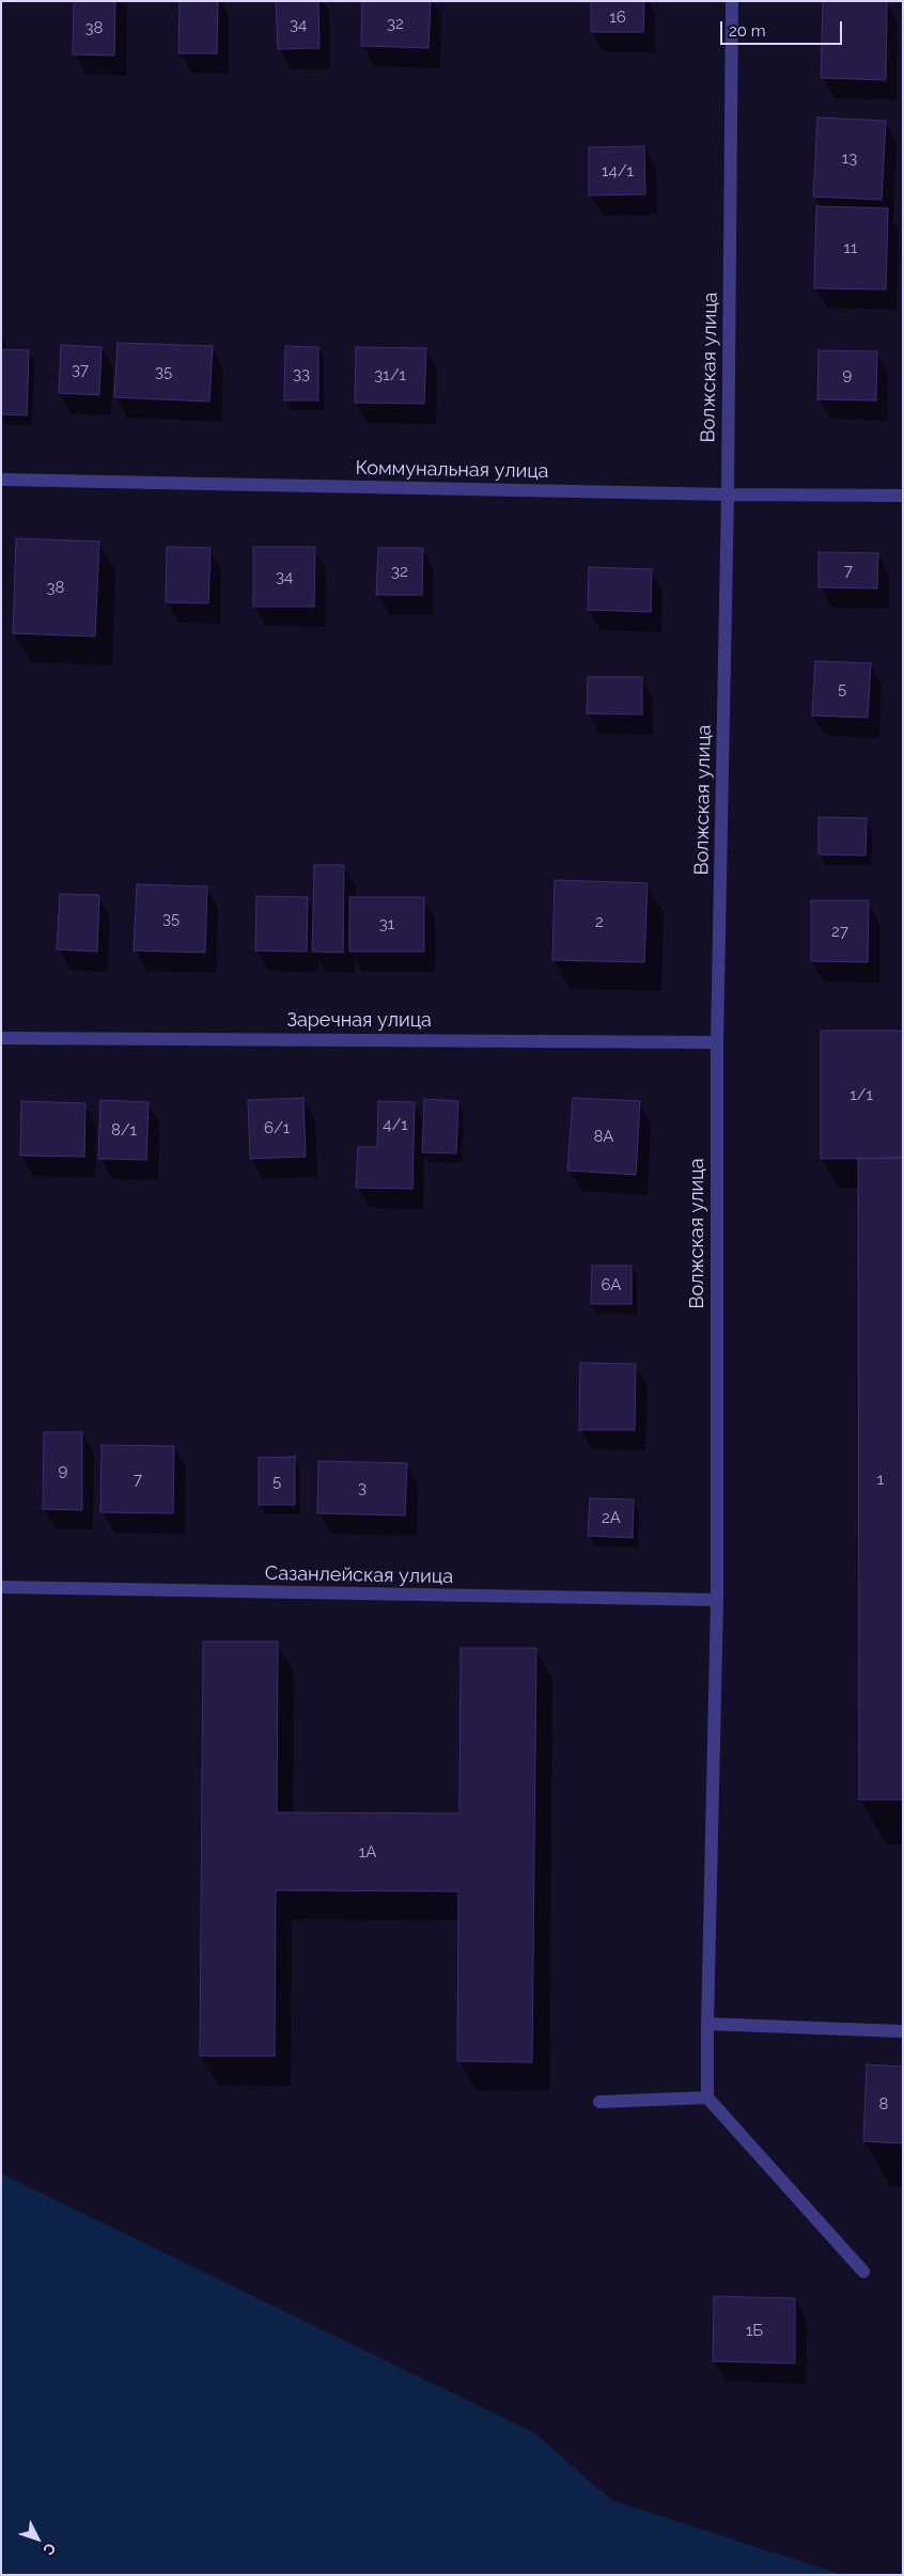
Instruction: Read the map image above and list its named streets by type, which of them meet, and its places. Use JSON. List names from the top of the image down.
{
  "streets": {
    "street": [
      "Волжская улица",
      "Коммунальная улица",
      "Заречная улица",
      "Сазанлейская улица"
    ]
  },
  "crossings": [
    ["Волжская улица", "Коммунальная улица"],
    ["Волжская улица", "Заречная улица"],
    ["Волжская улица", "Сазанлейская улица"]
  ],
  "house_numbers": [
    "16",
    "32",
    "34",
    "38",
    "13",
    "14/1",
    "11",
    "37",
    "35",
    "33",
    "31/1",
    "9",
    "7",
    "32",
    "34",
    "38",
    "5",
    "35",
    "2",
    "31",
    "27",
    "1/1",
    "4/1",
    "6/1",
    "8/1",
    "8А",
    "6А",
    "9",
    "7",
    "1",
    "5",
    "3",
    "2А",
    "1А",
    "8",
    "1Б"
  ],
  "scale_bar": "20 m",
  "north": "bottom right"
}
